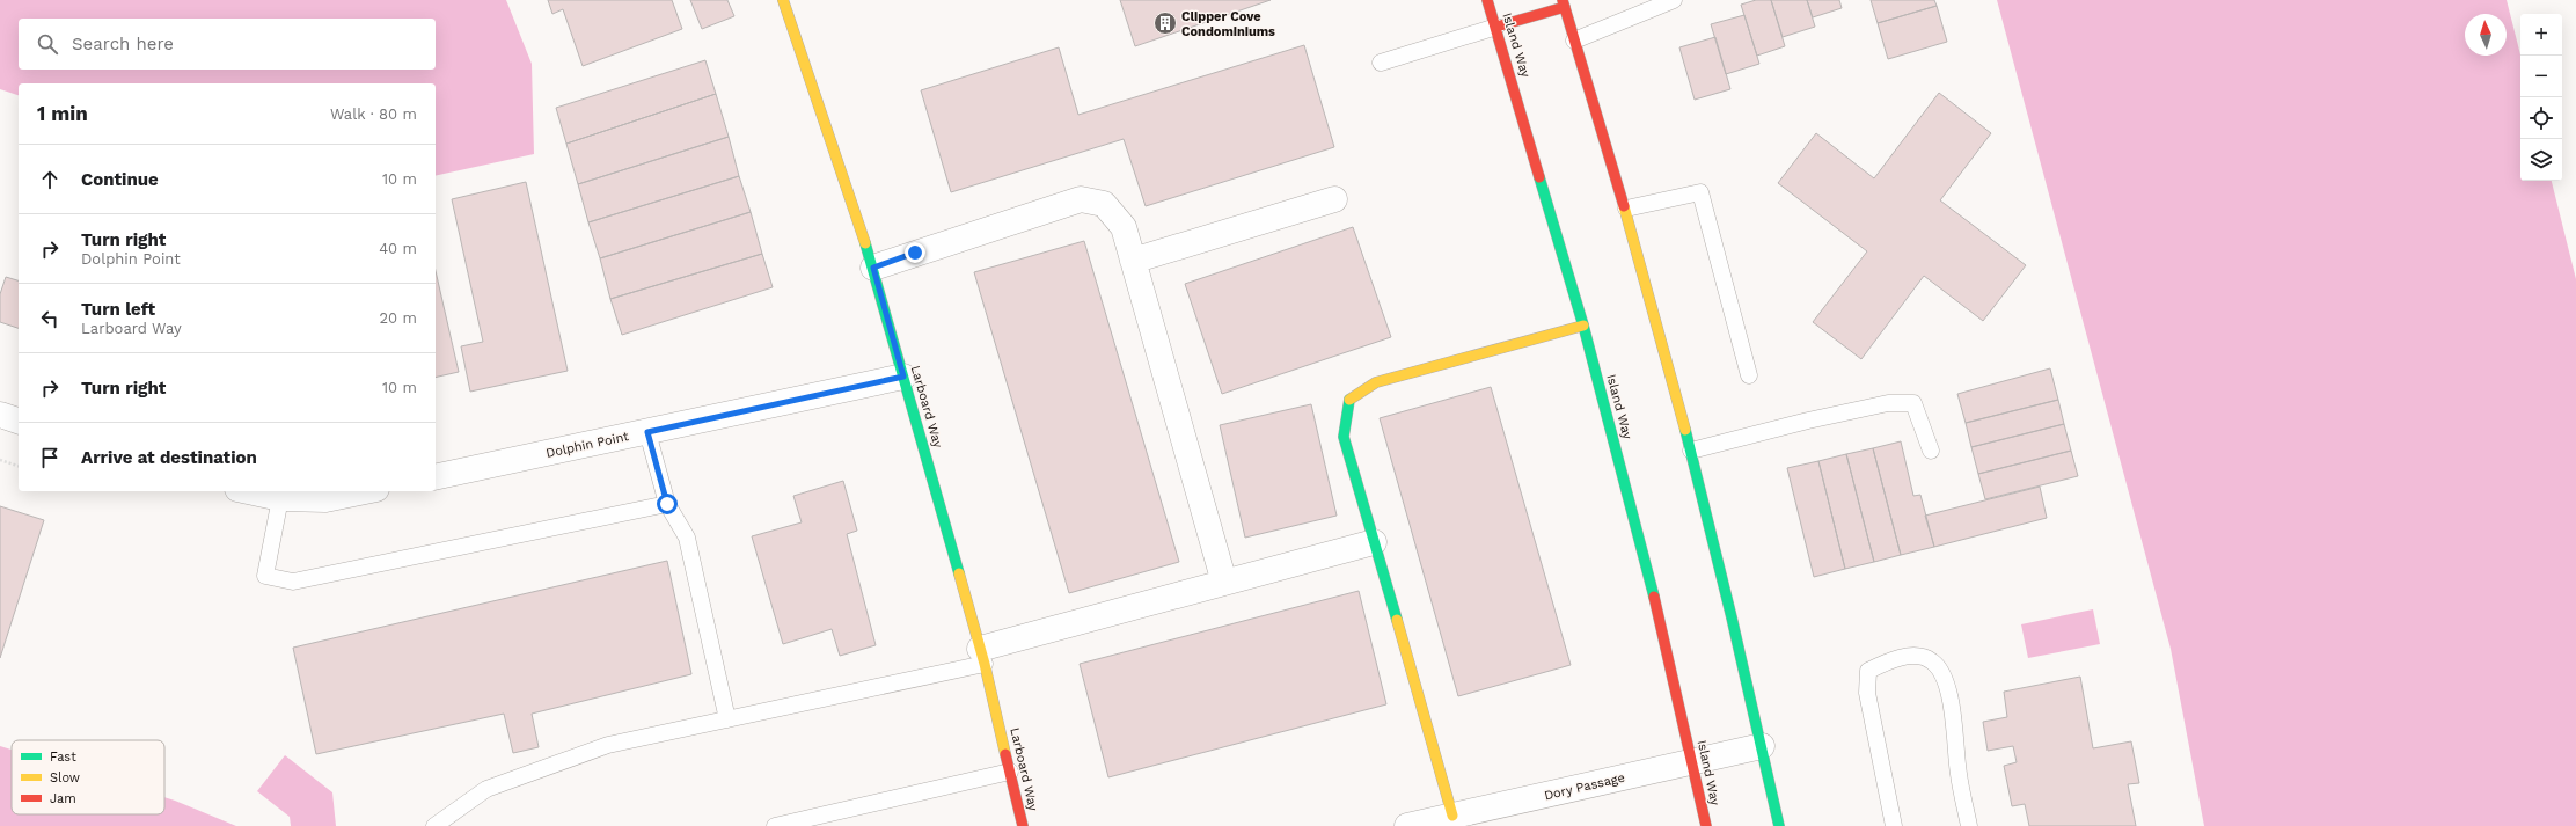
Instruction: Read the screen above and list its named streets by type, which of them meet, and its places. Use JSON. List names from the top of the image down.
{
  "streets": {
    "street": [
      "Island Way",
      "Larboard Way",
      "Dolphin Point",
      "Dory Passage"
    ]
  },
  "crossings": [
    ["Island Way", "Dory Passage"],
    ["Larboard Way", "Dolphin Point"]
  ],
  "places": {
    "building": ["Clipper Cove Condominiums"]
  },
  "legend": ["Fast", "Slow", "Jam"],
  "north": "top",
  "page": {
    "map_buttons": ["+", "−"],
    "search": "Search here",
    "heading": ["1 min", "Walk · 80 m"],
    "list": [
      ["Continue", "10 m"],
      ["Turn right", "Dolphin Point", "40 m"],
      ["Turn left", "Larboard Way", "20 m"],
      ["Turn right", "10 m"],
      "Arrive at destination"
    ]
  }
}
